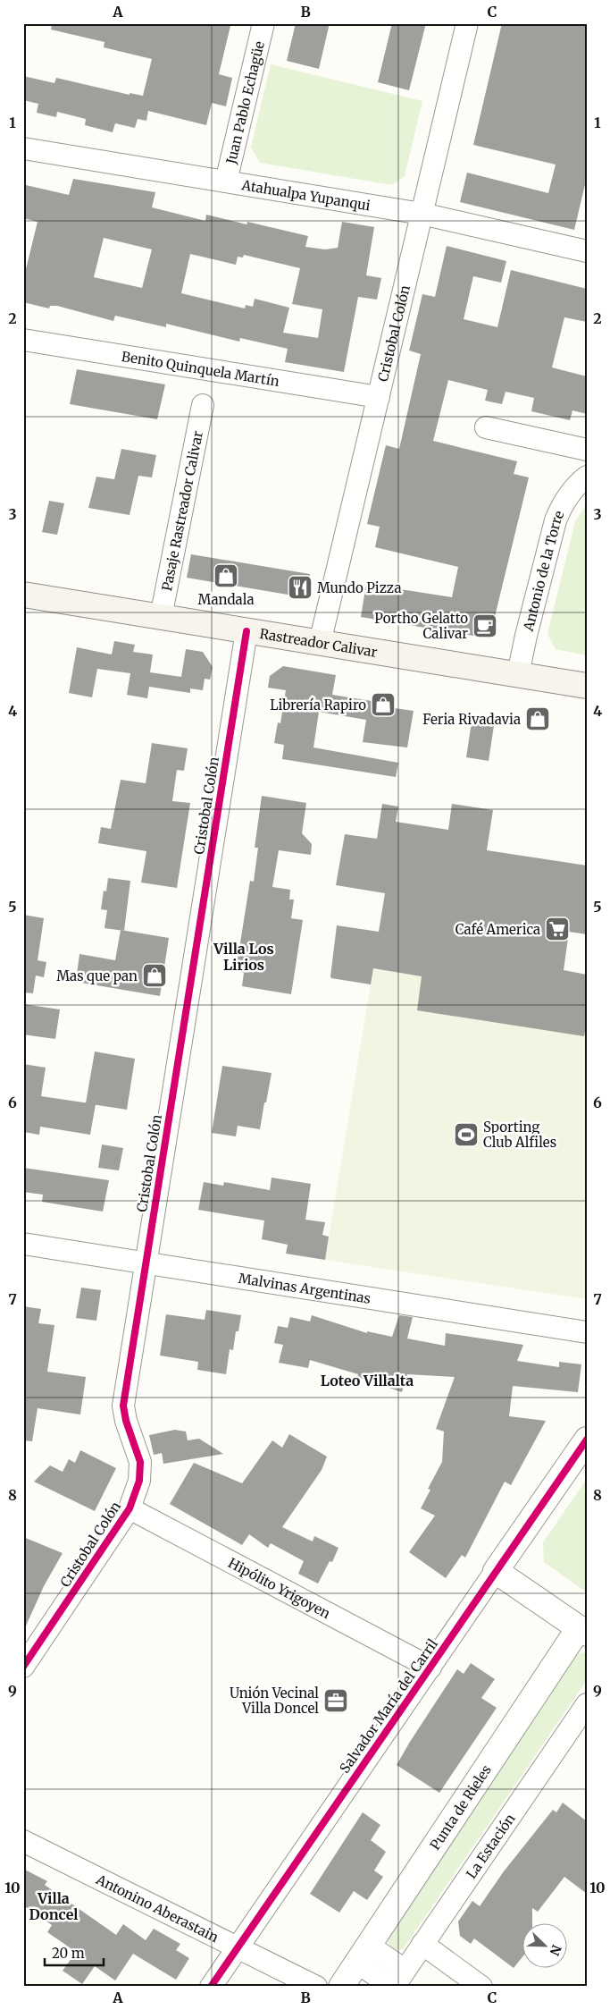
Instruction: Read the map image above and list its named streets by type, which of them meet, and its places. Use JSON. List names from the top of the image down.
{
  "streets": {
    "main road": ["Rastreador Calivar"],
    "street": [
      "Juan Pablo Echagüe",
      "Atahualpa Yupanqui",
      "Cristobal Colón",
      "Benito Quinquela Martín",
      "Pasaje Rastreador Calivar",
      "Antonio de la Torre",
      "Malvinas Argentinas",
      "Hipólito Yrigoyen",
      "Salvador María del Carril",
      "Punta de Rieles",
      "La Estación",
      "Antonino Aberastain"
    ]
  },
  "crossings": [
    ["Juan Pablo Echagüe", "Atahualpa Yupanqui"],
    ["Atahualpa Yupanqui", "Cristobal Colón"],
    ["Cristobal Colón", "Benito Quinquela Martín"],
    ["Cristobal Colón", "Rastreador Calivar"],
    ["Cristobal Colón", "Malvinas Argentinas"],
    ["Cristobal Colón", "Hipólito Yrigoyen"],
    ["Pasaje Rastreador Calivar", "Rastreador Calivar"],
    ["Antonio de la Torre", "Rastreador Calivar"],
    ["Hipólito Yrigoyen", "Salvador María del Carril"],
    ["Salvador María del Carril", "Antonino Aberastain"]
  ],
  "districts": ["Villa Los Lirios", "Loteo Villalta", "Villa Doncel"],
  "places": {
    "shop": [
      "Mandala",
      "Librería Rapiro",
      "Feria Rivadavia",
      "Mas que pan"
    ],
    "restaurant": ["Mundo Pizza"],
    "cafe": ["Portho Gelatto Calivar"],
    "supermarket": ["Café America"],
    "sports": ["Sporting Club Alfiles"],
    "office": ["Unión Vecinal Villa Doncel"]
  },
  "scale_bar": "20 m",
  "north": "bottom right",
  "grid": {
    "columns": ["A", "B", "C"],
    "rows": [
      "1",
      "2",
      "3",
      "4",
      "5",
      "6",
      "7",
      "8",
      "9",
      "10"
    ]
  }
}
